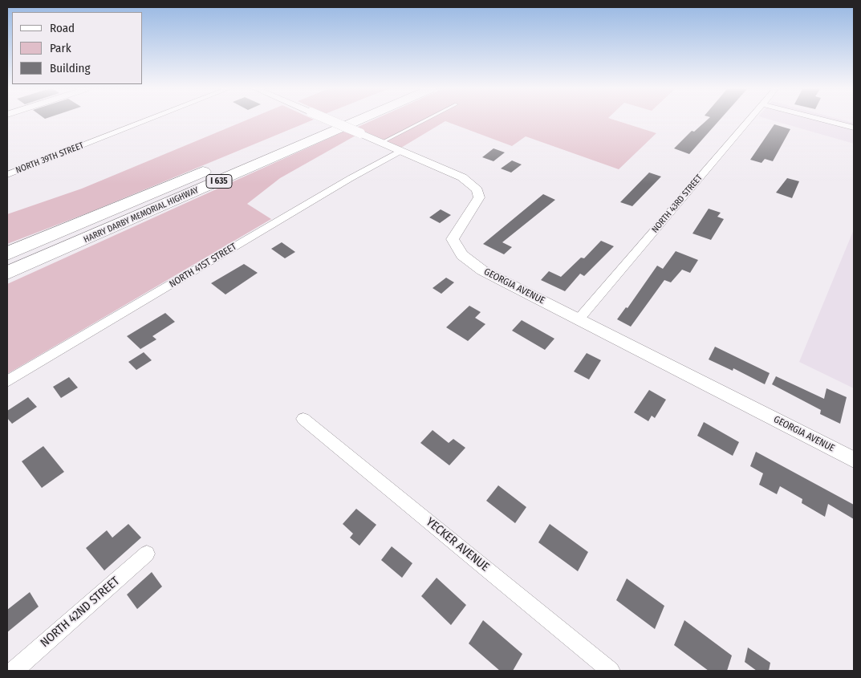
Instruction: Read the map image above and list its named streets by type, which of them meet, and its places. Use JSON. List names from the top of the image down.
{
  "streets": {
    "highway": ["I 635", "HARRY DARBY MEMORIAL HIGHWAY"],
    "street": [
      "NORTH 39TH STREET",
      "NORTH 43RD STREET",
      "NORTH 41ST STREET",
      "GEORGIA AVENUE",
      "YECKER AVENUE",
      "NORTH 42ND STREET"
    ]
  },
  "crossings": [
    ["NORTH 43RD STREET", "GEORGIA AVENUE"],
    ["NORTH 41ST STREET", "GEORGIA AVENUE"]
  ],
  "legend": ["Road", "Park", "Building"]
}
